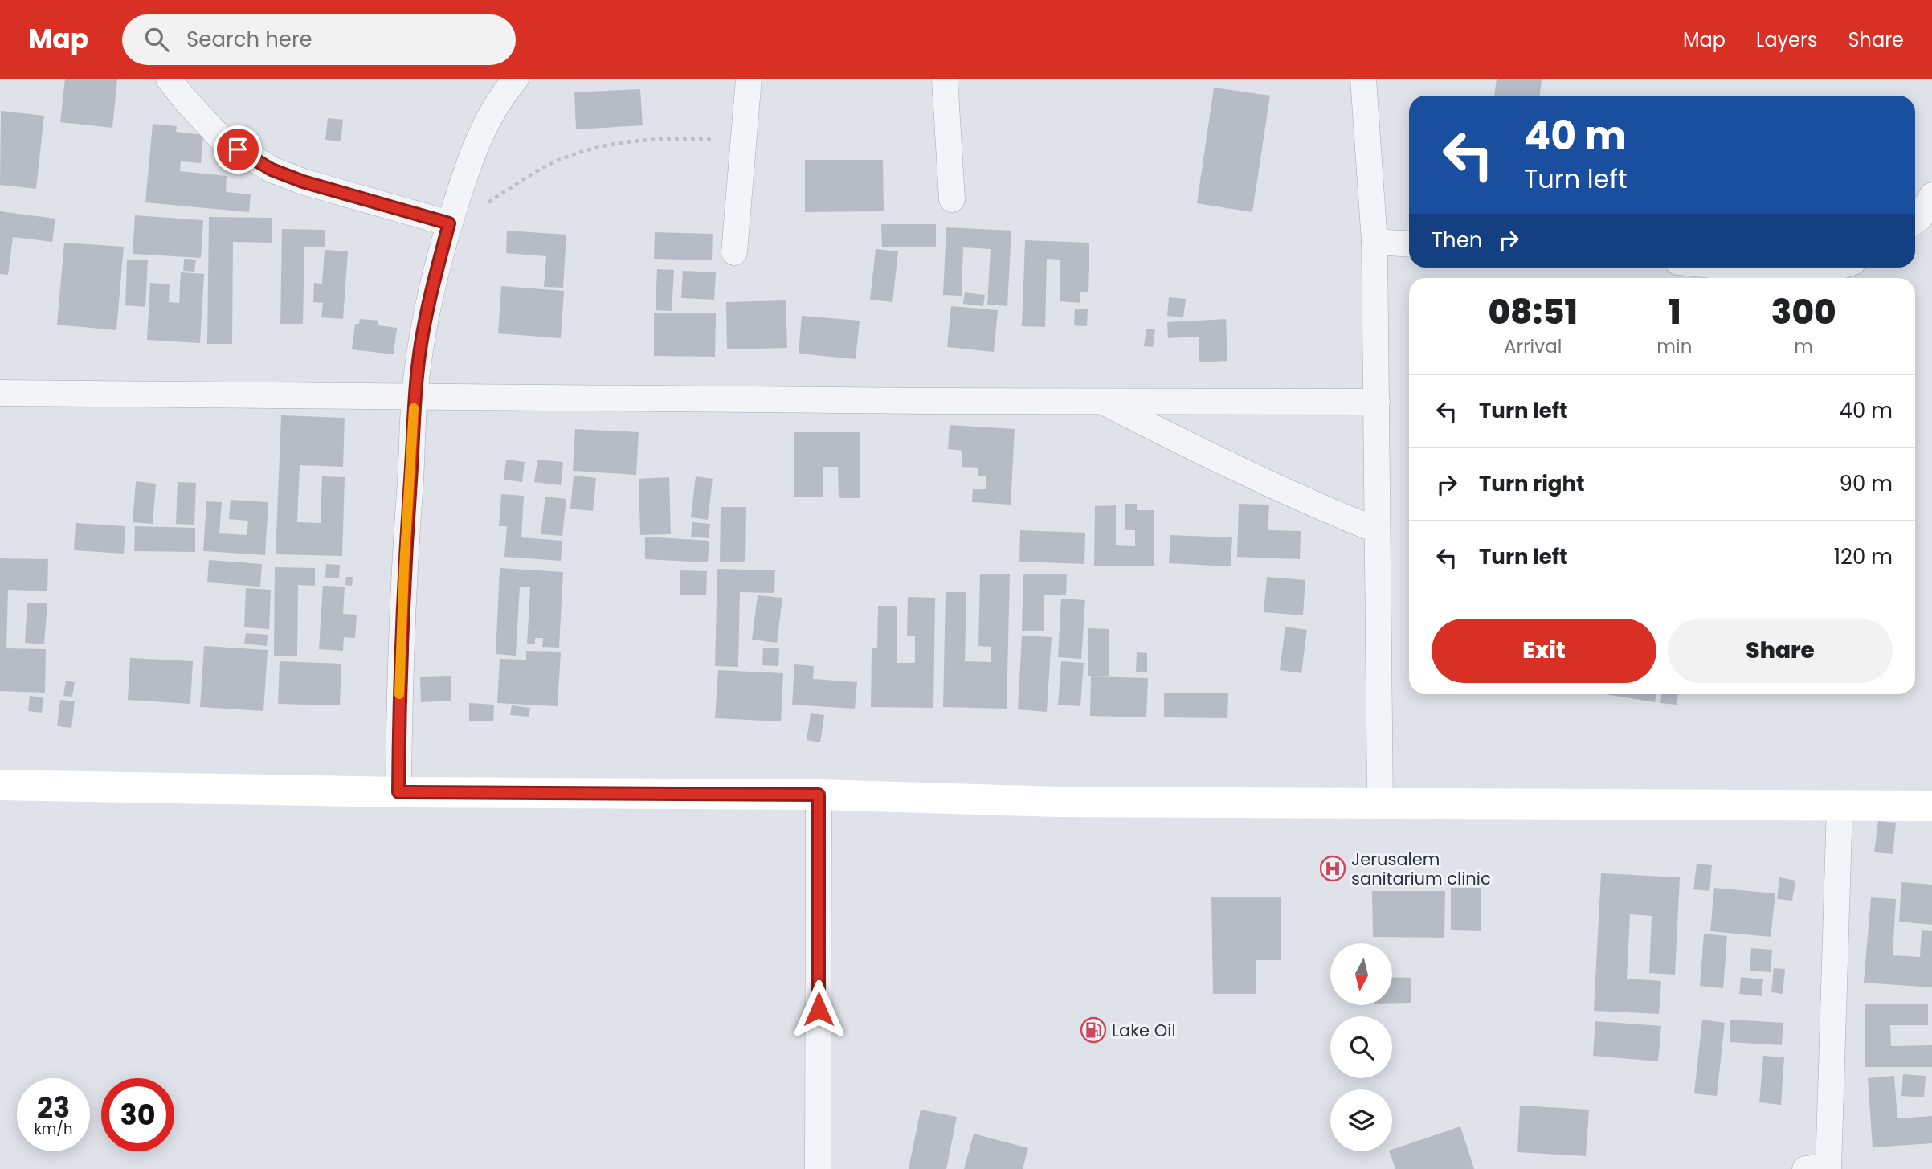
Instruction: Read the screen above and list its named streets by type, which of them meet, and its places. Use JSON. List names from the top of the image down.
{
  "places": {
    "hospital": ["Jerusalem sanitarium clinic"],
    "fuel station": ["Lake Oil"]
  },
  "north": "bottom",
  "page": {
    "header": "Map",
    "search": "Search here",
    "nav": ["Map", "Layers", "Share"],
    "turn": ["40 m", "Turn left"],
    "then": "Then",
    "eta": [
      "08:51",
      "Arrival",
      "1",
      "min",
      "300",
      "m"
    ],
    "list": [
      {
        "name": "Turn left",
        "value": "40 m"
      },
      {
        "name": "Turn right",
        "value": "90 m"
      },
      {
        "name": "Turn left",
        "value": "120 m"
      }
    ],
    "buttons": ["Exit", "Share"],
    "speed": "23 km/h",
    "limit": "30"
  }
}
